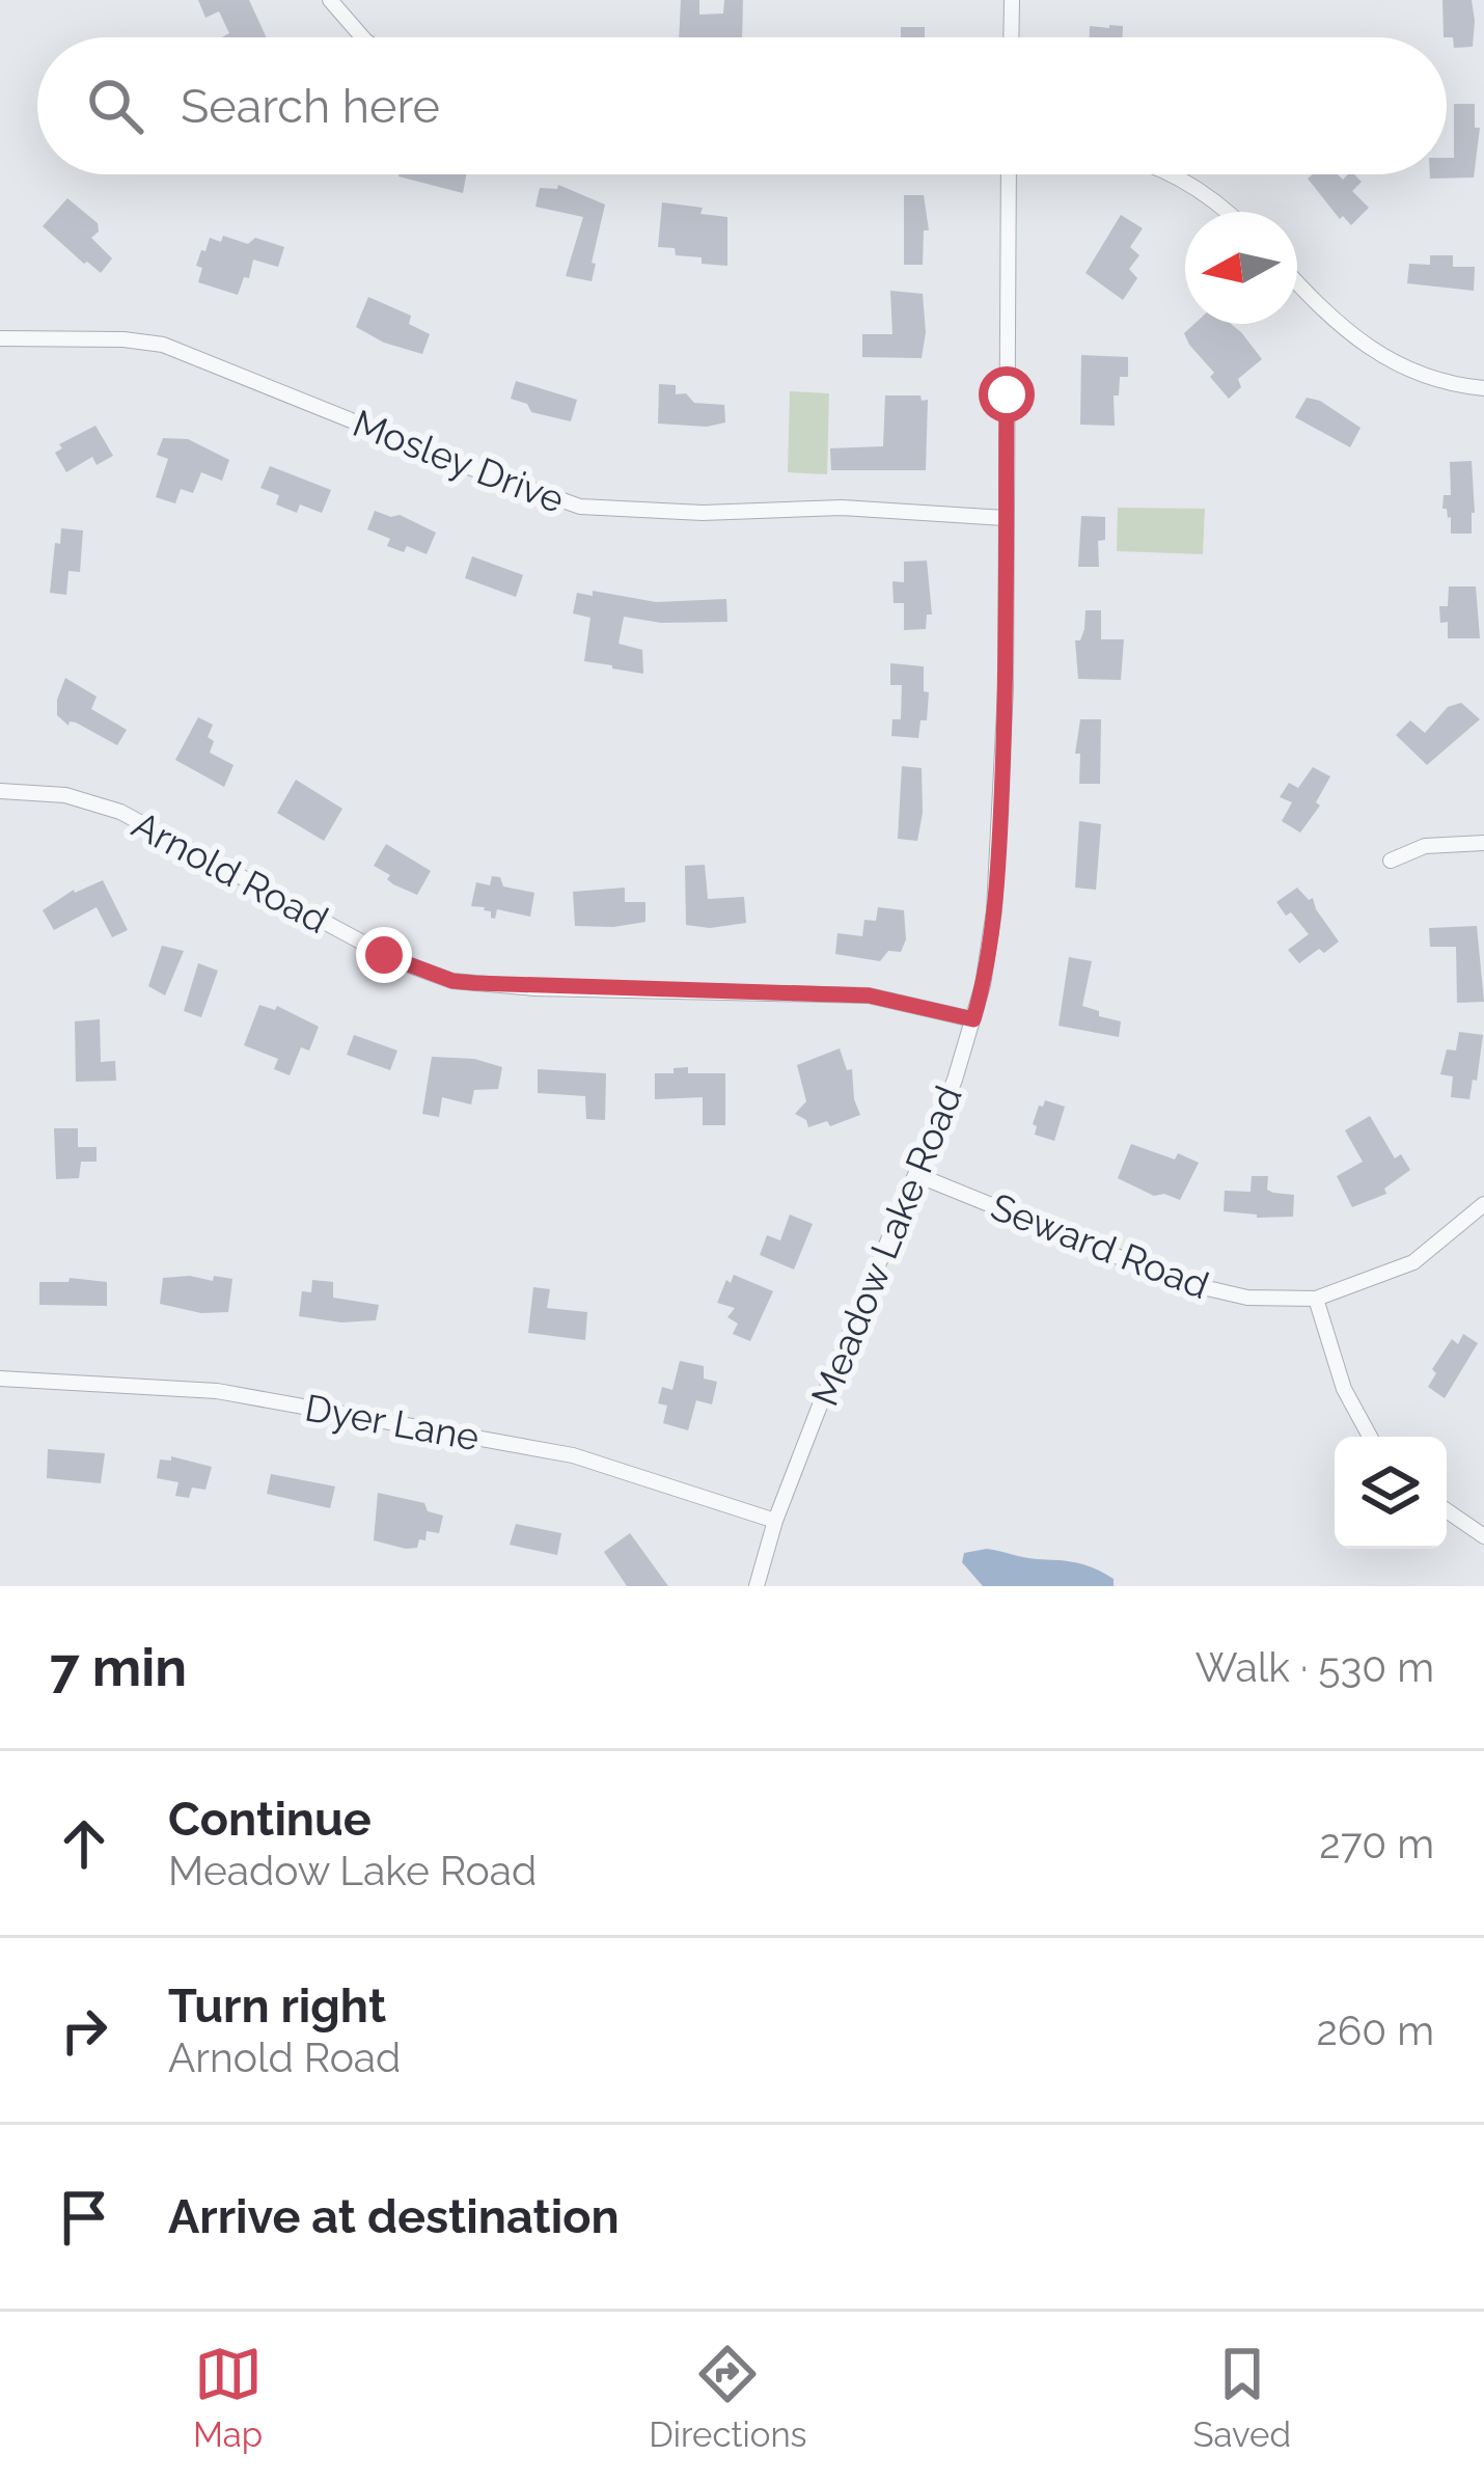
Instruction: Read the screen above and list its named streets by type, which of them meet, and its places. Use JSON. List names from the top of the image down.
{
  "streets": {
    "street": [
      "Mosley Drive",
      "Arnold Road",
      "Meadow Lake Road",
      "Seward Road",
      "Dyer Lane"
    ]
  },
  "crossings": [
    ["Mosley Drive", "Meadow Lake Road"],
    ["Arnold Road", "Meadow Lake Road"],
    ["Meadow Lake Road", "Seward Road"],
    ["Meadow Lake Road", "Dyer Lane"]
  ],
  "north": "left",
  "page": {
    "search": "Search here",
    "heading": ["7 min", "Walk · 530 m"],
    "list": [
      ["Continue", "Meadow Lake Road", "270 m"],
      ["Turn right", "Arnold Road", "260 m"],
      "Arrive at destination"
    ],
    "nav": ["Map", "Directions", "Saved"]
  }
}
